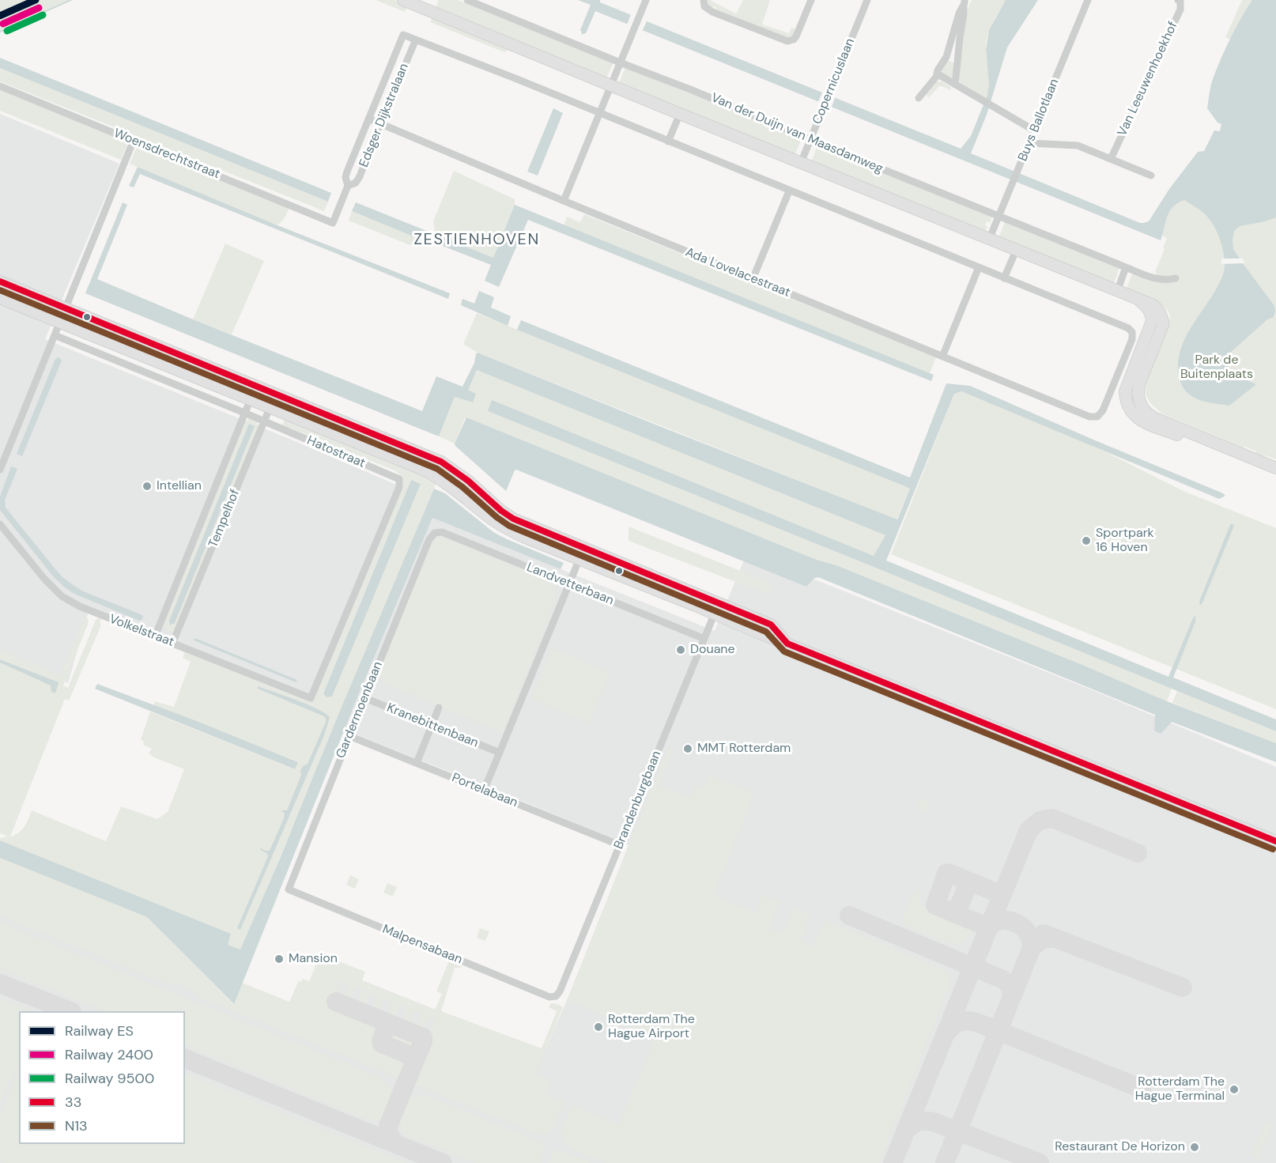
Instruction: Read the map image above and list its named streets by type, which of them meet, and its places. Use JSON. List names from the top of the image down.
{
  "streets": {
    "main road": ["Van der Duijn van Maasdamweg"],
    "street": [
      "Van Leeuwenhoekhof",
      "Copernicuslaan",
      "Edsger Dijkstralaan",
      "Buys Ballotlaan",
      "Woensdrechtstraat",
      "Ada Lovelacestraat",
      "Hatostraat",
      "Tempelhof",
      "Landvetterbaan",
      "Volkelstraat",
      "Gardermoenbaan",
      "Kranebittenbaan",
      "Portelabaan",
      "Brandenburgbaan",
      "Malpensabaan"
    ]
  },
  "crossings": [
    ["Copernicuslaan", "Van der Duijn van Maasdamweg"],
    ["Edsger Dijkstralaan", "Woensdrechtstraat"],
    ["Edsger Dijkstralaan", "Ada Lovelacestraat"],
    ["Buys Ballotlaan", "Van der Duijn van Maasdamweg"],
    ["Hatostraat", "Tempelhof"],
    ["Hatostraat", "Volkelstraat"],
    ["Tempelhof", "Volkelstraat"],
    ["Landvetterbaan", "Gardermoenbaan"],
    ["Landvetterbaan", "Brandenburgbaan"],
    ["Gardermoenbaan", "Kranebittenbaan"],
    ["Gardermoenbaan", "Portelabaan"],
    ["Gardermoenbaan", "Malpensabaan"],
    ["Portelabaan", "Brandenburgbaan"],
    ["Brandenburgbaan", "Malpensabaan"]
  ],
  "districts": ["ZESTIENHOVEN"],
  "parks": ["Park de Buitenplaats"],
  "places": [
    "Intellian",
    "Sportpark 16 Hoven",
    "Douane",
    "MMT Rotterdam",
    "Mansion",
    "Rotterdam The Hague Airport",
    "Rotterdam The Hague Terminal",
    "Restaurant De Horizon"
  ],
  "lines": [
    "rail line ES",
    "rail line 2400",
    "rail line 9500",
    "transit line 33",
    "transit line N13"
  ],
  "legend": [
    "Railway ES",
    "Railway 2400",
    "Railway 9500",
    "33",
    "N13"
  ]
}
